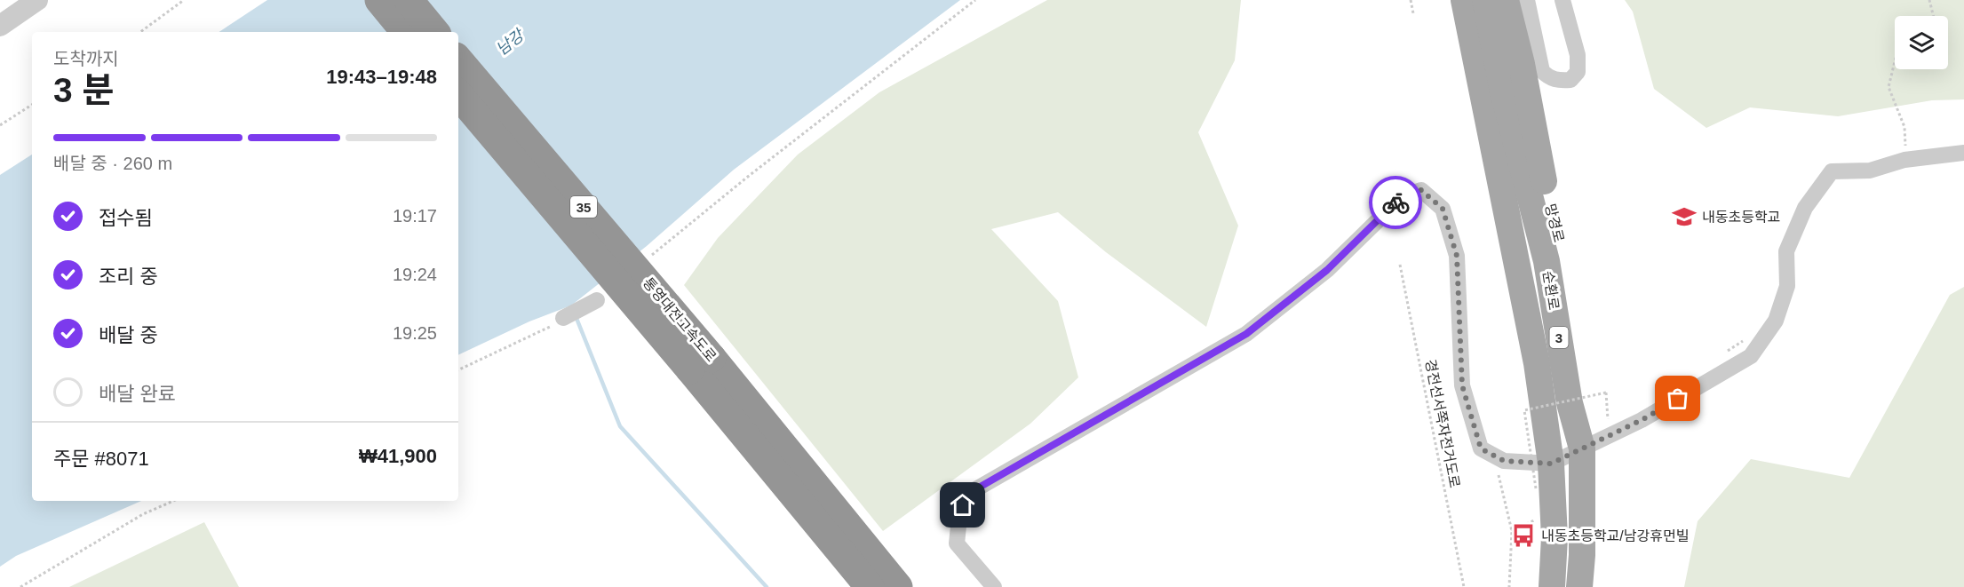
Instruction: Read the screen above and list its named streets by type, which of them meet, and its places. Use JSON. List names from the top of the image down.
{
  "streets": {
    "highway": ["35", "통영대전고속도로"],
    "main road": ["망경로", "순환로", "3"],
    "path": ["경전선서쪽자전거도로"]
  },
  "crossings": [
    ["망경로", "순환로"],
    ["순환로", "3"]
  ],
  "water": ["남강"],
  "places": {
    "school or university": ["내동초등학교"],
    "bus stop": ["내동초등학교/남강휴먼빌"]
  },
  "page": {
    "heading": ["3 분", "도착까지", "19:43–19:48"],
    "panel": ["주문 #8071", "₩41,900"],
    "bar": "배달 중 · 260 m",
    "list": [
      ["접수됨", "19:17"],
      ["조리 중", "19:24"],
      ["배달 중", "19:25"],
      "배달 완료"
    ]
  }
}
